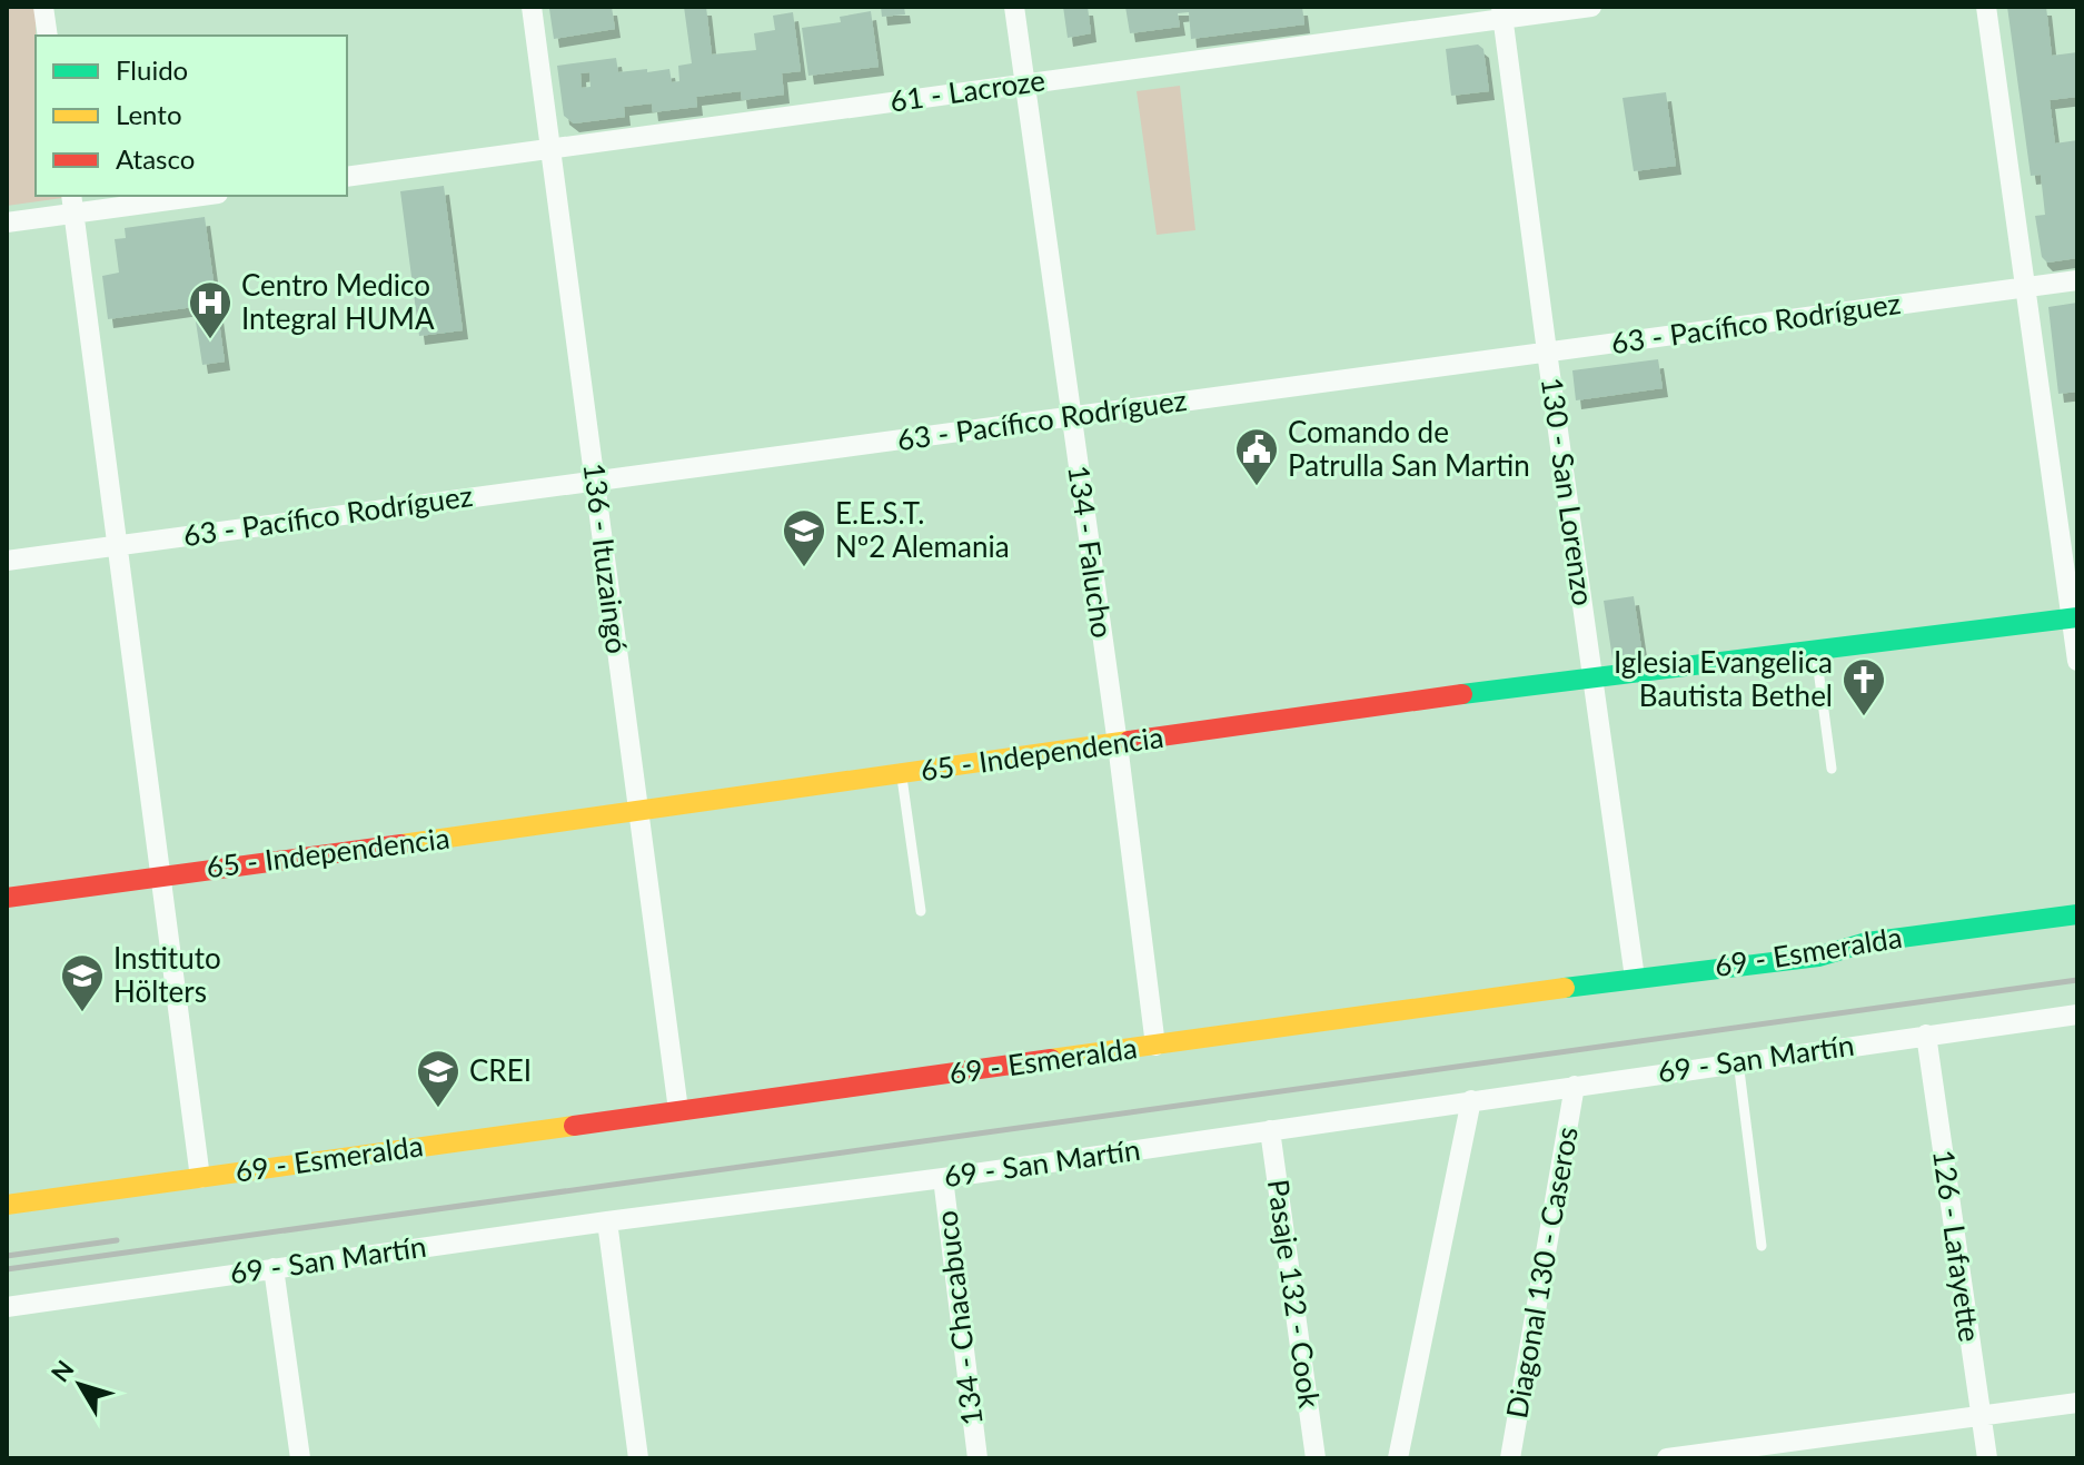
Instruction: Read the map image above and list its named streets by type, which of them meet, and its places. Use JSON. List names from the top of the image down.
{
  "streets": {
    "street": [
      "61 - Lacroze",
      "63 - Pacífico Rodríguez",
      "130 - San Lorenzo",
      "134 - Falucho",
      "136 - Ituzaingó",
      "65 - Independencia",
      "69 - Esmeralda",
      "69 - San Martín",
      "126 - Lafayette",
      "Diagonal 130 - Caseros",
      "Pasaje 132 - Cook",
      "134 - Chacabuco"
    ]
  },
  "crossings": [
    ["61 - Lacroze", "130 - San Lorenzo"],
    ["61 - Lacroze", "134 - Falucho"],
    ["61 - Lacroze", "136 - Ituzaingó"],
    ["63 - Pacífico Rodríguez", "130 - San Lorenzo"],
    ["63 - Pacífico Rodríguez", "134 - Falucho"],
    ["63 - Pacífico Rodríguez", "136 - Ituzaingó"],
    ["130 - San Lorenzo", "65 - Independencia"],
    ["130 - San Lorenzo", "69 - Esmeralda"],
    ["134 - Falucho", "65 - Independencia"],
    ["134 - Falucho", "69 - Esmeralda"],
    ["136 - Ituzaingó", "65 - Independencia"],
    ["136 - Ituzaingó", "69 - Esmeralda"],
    ["69 - San Martín", "126 - Lafayette"],
    ["69 - San Martín", "Diagonal 130 - Caseros"],
    ["69 - San Martín", "Pasaje 132 - Cook"],
    ["69 - San Martín", "134 - Chacabuco"]
  ],
  "places": {
    "hospital": ["Centro Medico Integral HUMA"],
    "public building": ["Comando de Patrulla San Martin"],
    "school or university": ["E.E.S.T. Nº2 Alemania", "Instituto Hölters", "CREI"],
    "church": ["Iglesia Evangelica Bautista Bethel"]
  },
  "legend": ["Fluido", "Lento", "Atasco"],
  "north": "top left"
}
